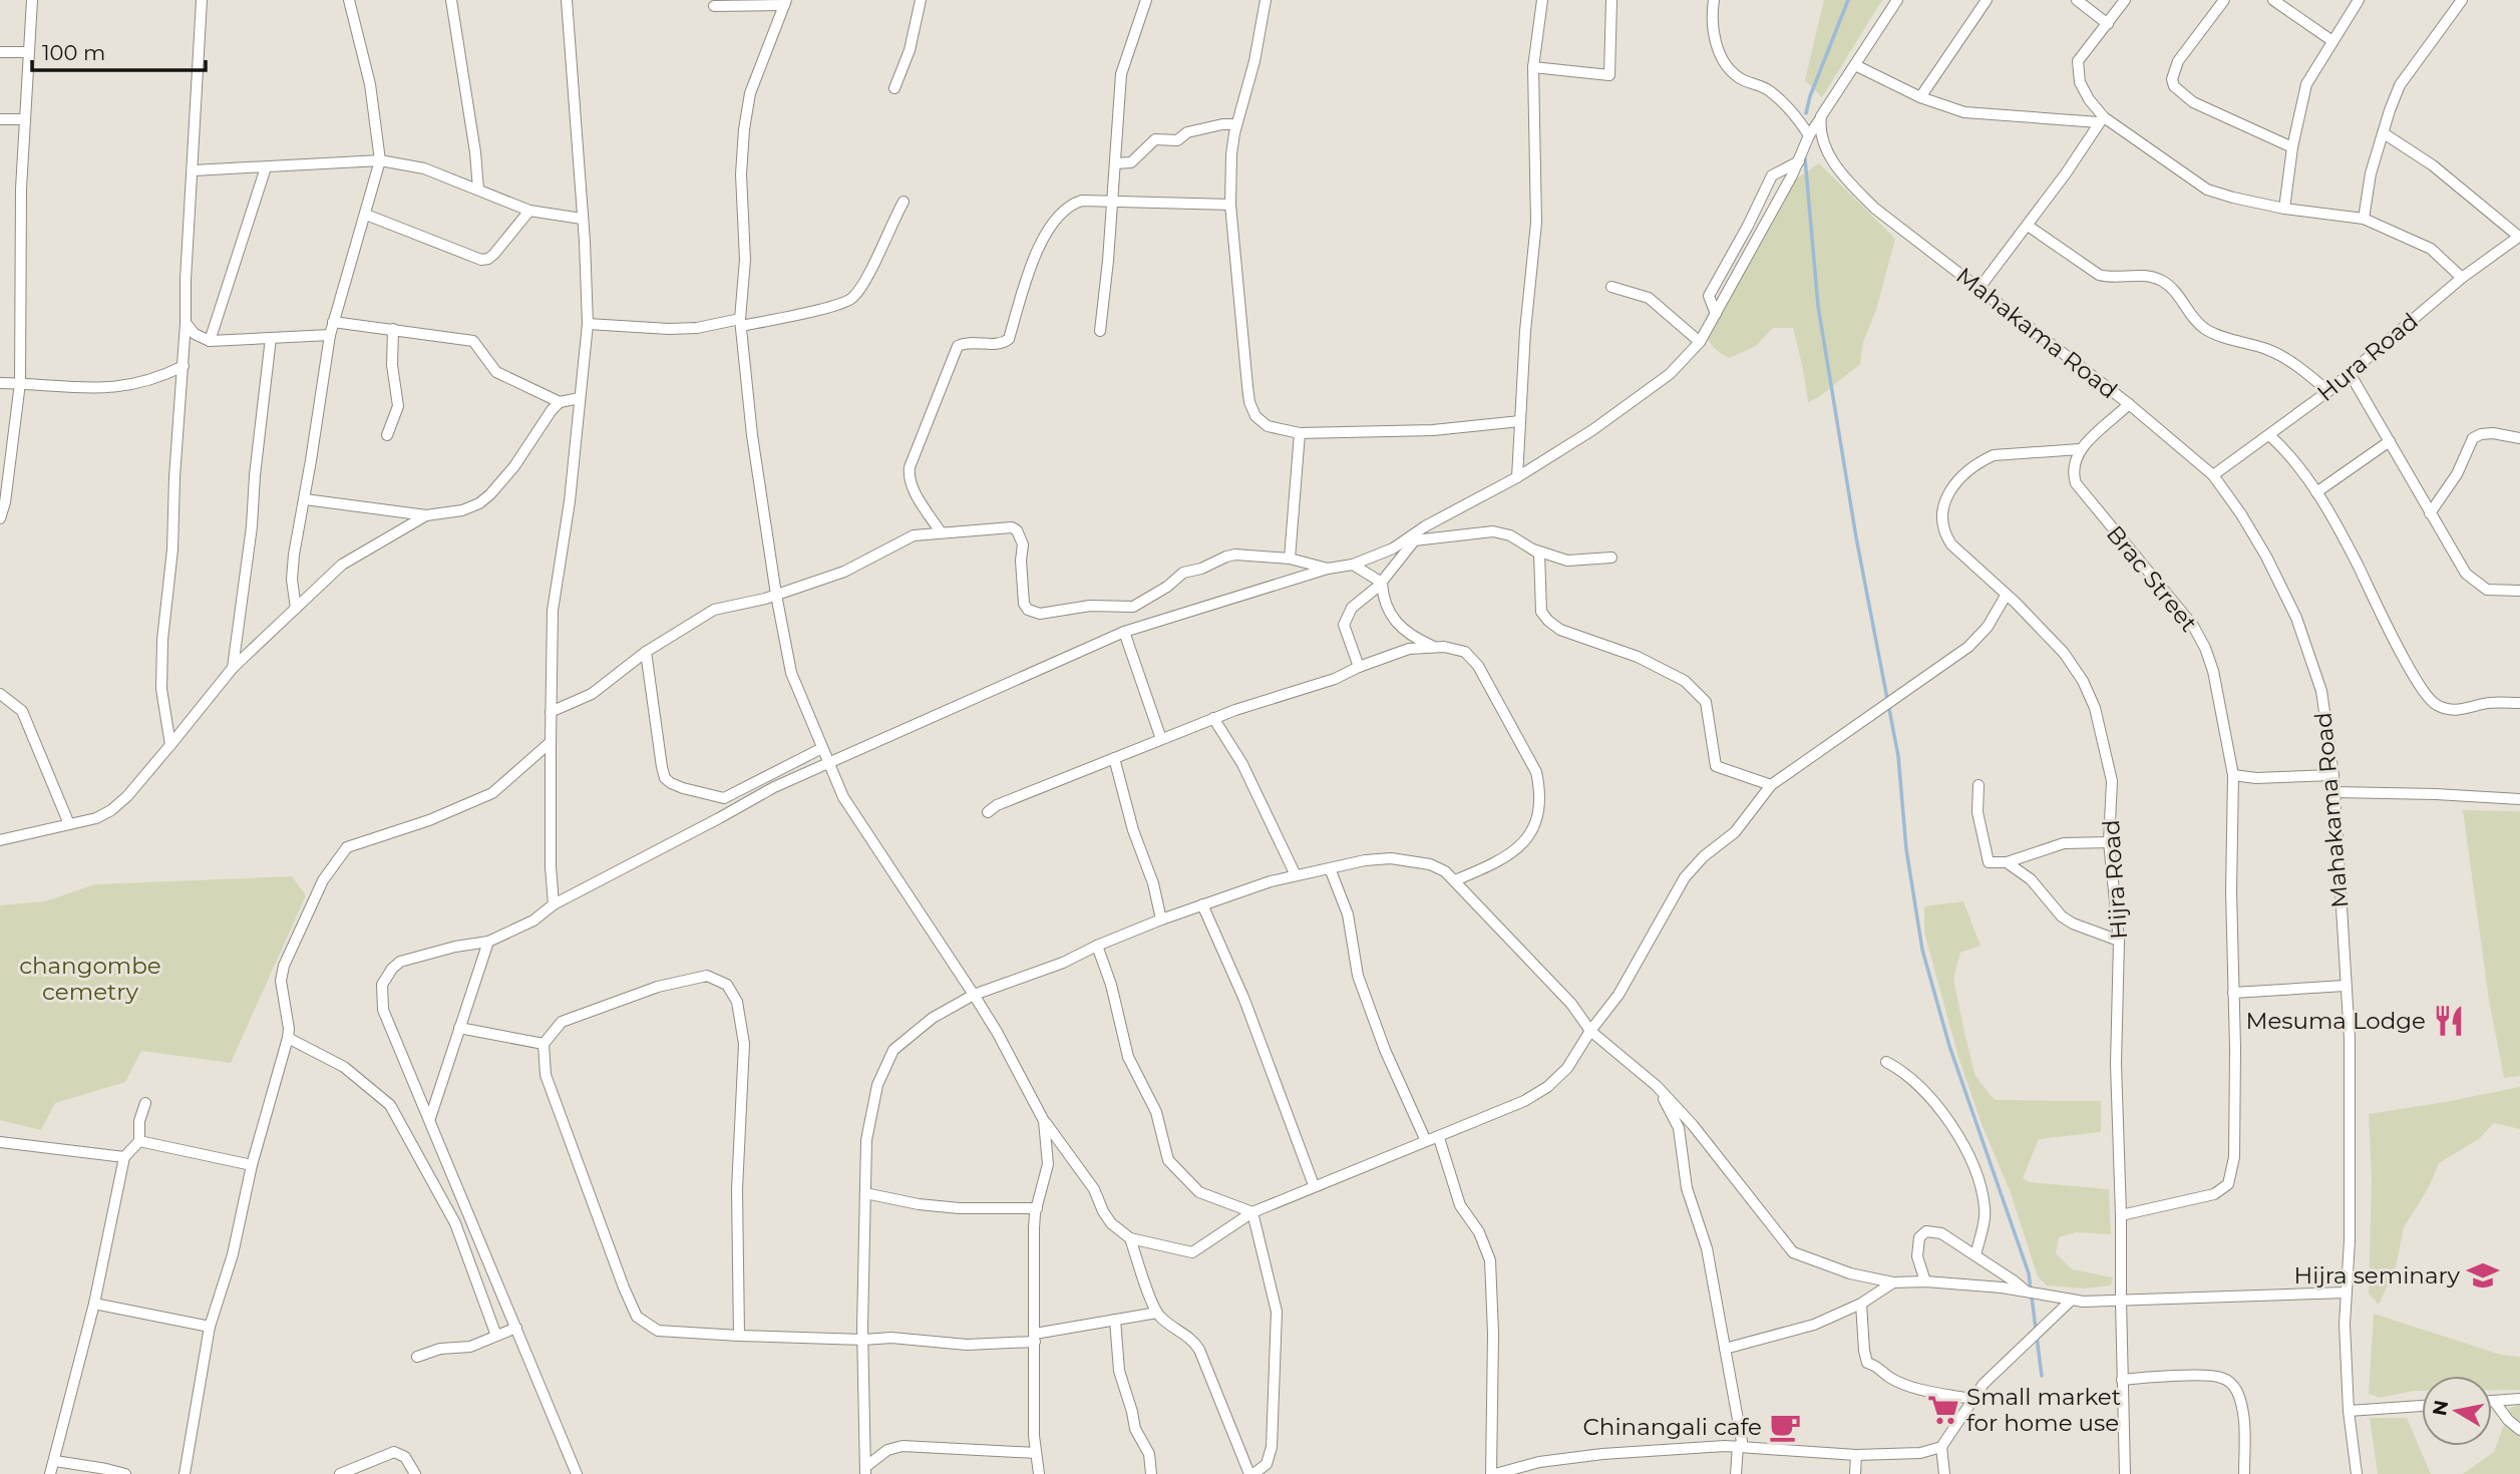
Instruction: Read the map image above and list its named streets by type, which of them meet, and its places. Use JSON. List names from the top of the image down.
{
  "streets": {
    "street": [
      "Mahakama Road",
      "Hura Road",
      "Brac Street",
      "Hijra Road"
    ]
  },
  "crossings": [
    ["Mahakama Road", "Hura Road"],
    ["Brac Street", "Hijra Road"]
  ],
  "parks": ["changombe cemetry"],
  "places": {
    "restaurant": ["Mesuma Lodge"],
    "school or university": ["Hijra seminary"],
    "supermarket": ["Small market for home use"],
    "cafe": ["Chinangali cafe"]
  },
  "scale_bar": "100 m",
  "north": "left"
}
